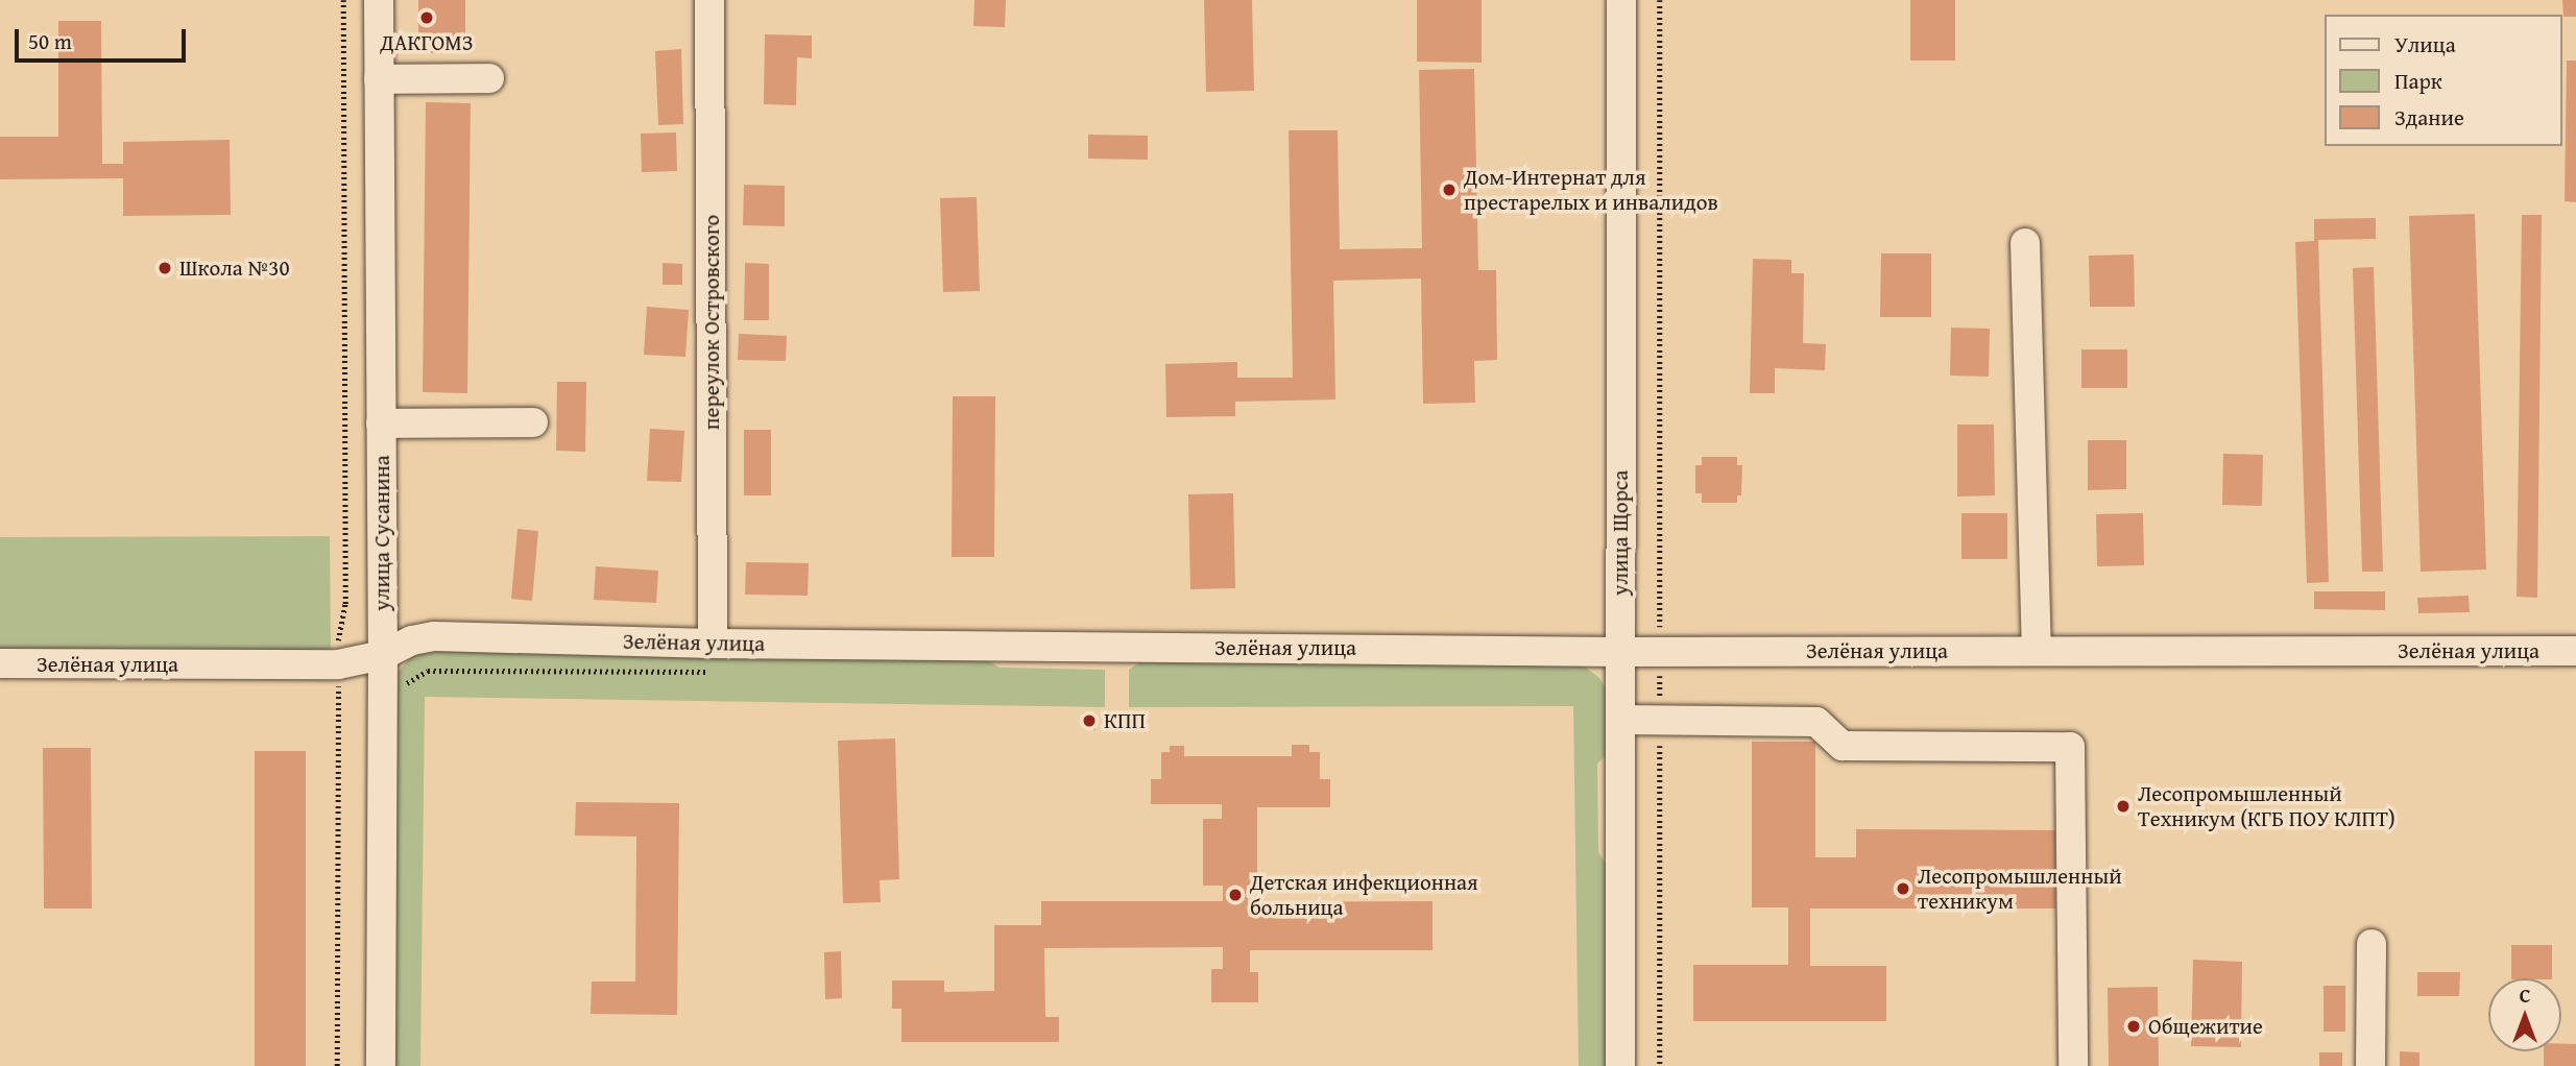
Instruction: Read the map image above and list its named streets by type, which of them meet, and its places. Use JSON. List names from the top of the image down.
{
  "streets": {
    "street": [
      "переулок Островского",
      "улица Сусанина",
      "улица Щорса",
      "Зелёная улица"
    ]
  },
  "crossings": [
    ["переулок Островского", "Зелёная улица"],
    ["улица Сусанина", "Зелёная улица"],
    ["улица Щорса", "Зелёная улица"]
  ],
  "places": [
    "ДАКГОМЗ",
    "Дом-Интернат для престарелых и инвалидов",
    "Школа №30",
    "КПП",
    "Лесопромышленный Техникум (КГБ ПОУ КЛПТ)",
    "Лесопромышленный техникум",
    "Детская инфекционная больница",
    "Общежитие"
  ],
  "legend": ["Улица", "Парк", "Здание"],
  "scale_bar": "50 m",
  "north": "top"
}
